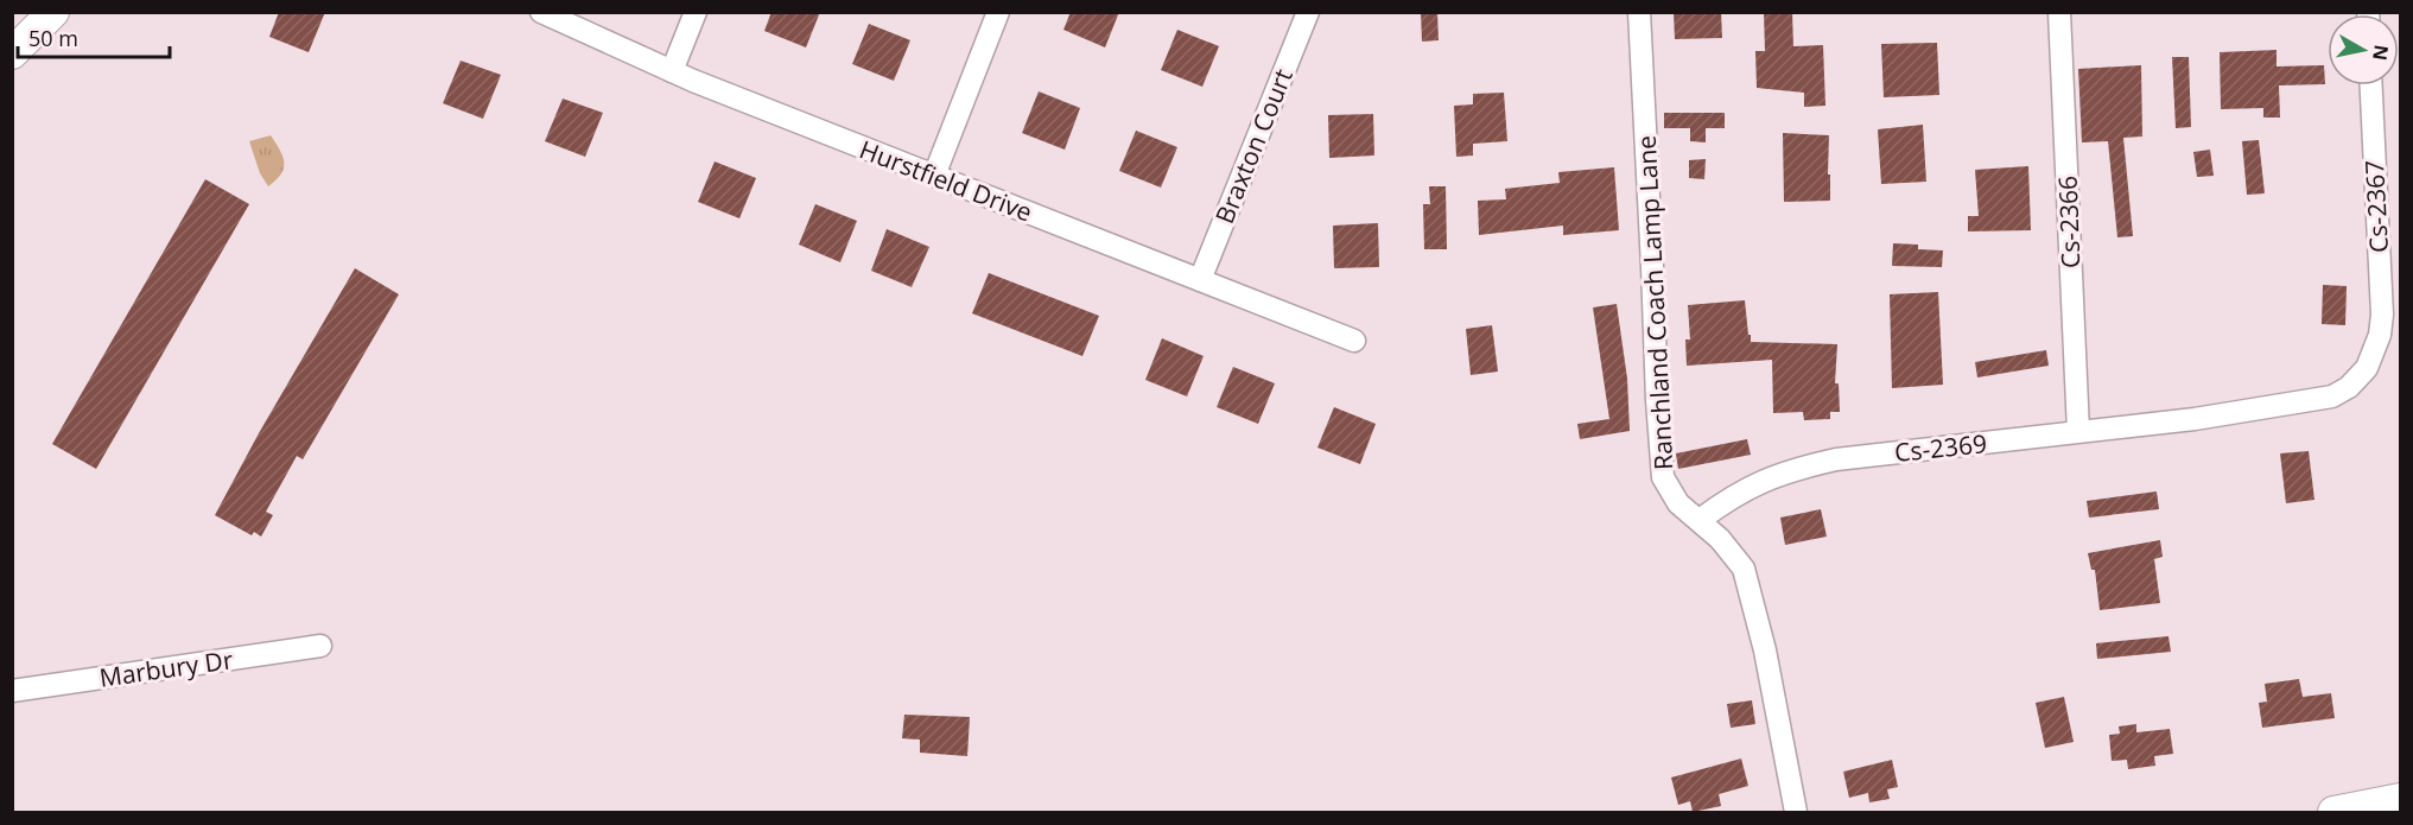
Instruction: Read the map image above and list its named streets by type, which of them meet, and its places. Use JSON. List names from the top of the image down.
{
  "streets": {
    "street": [
      "Braxton Court",
      "Hurstfield Drive",
      "Cs-2367",
      "Cs-2366",
      "Ranchland Coach Lamp Lane",
      "Cs-2369",
      "Marbury Dr"
    ]
  },
  "crossings": [
    ["Braxton Court", "Hurstfield Drive"],
    ["Cs-2367", "Cs-2369"],
    ["Cs-2366", "Cs-2369"],
    ["Ranchland Coach Lamp Lane", "Cs-2369"]
  ],
  "scale_bar": "50 m",
  "north": "right"
}
